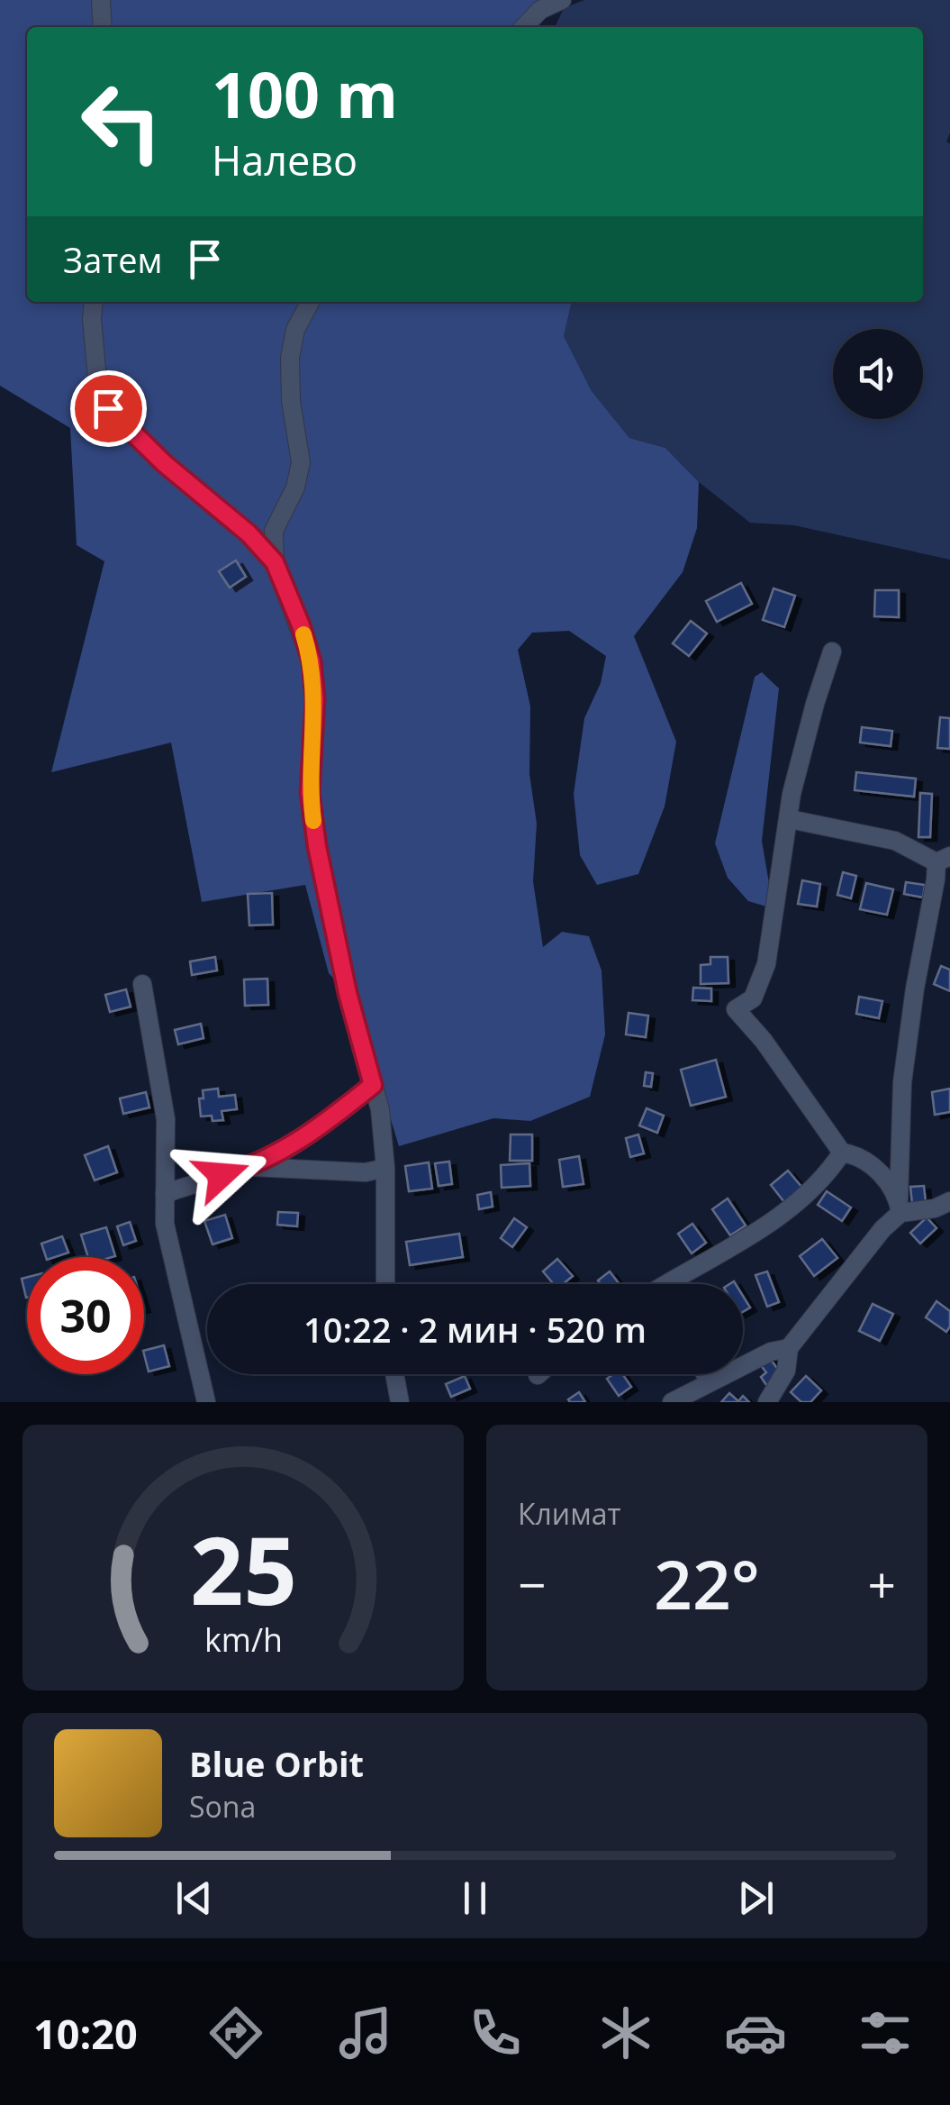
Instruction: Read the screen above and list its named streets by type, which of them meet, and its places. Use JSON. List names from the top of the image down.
{
  "page": {
    "turn": ["100 m", "Налево"],
    "then": "Затем",
    "limit": "30",
    "trip": "10:22 · 2 мин · 520 m",
    "tile": "Климат",
    "heat": ["−", "22°", "+"],
    "song": ["Blue Orbit", "Sona"],
    "tabs": "10:20",
    "gauge": ["25", "km/h"]
  }
}
